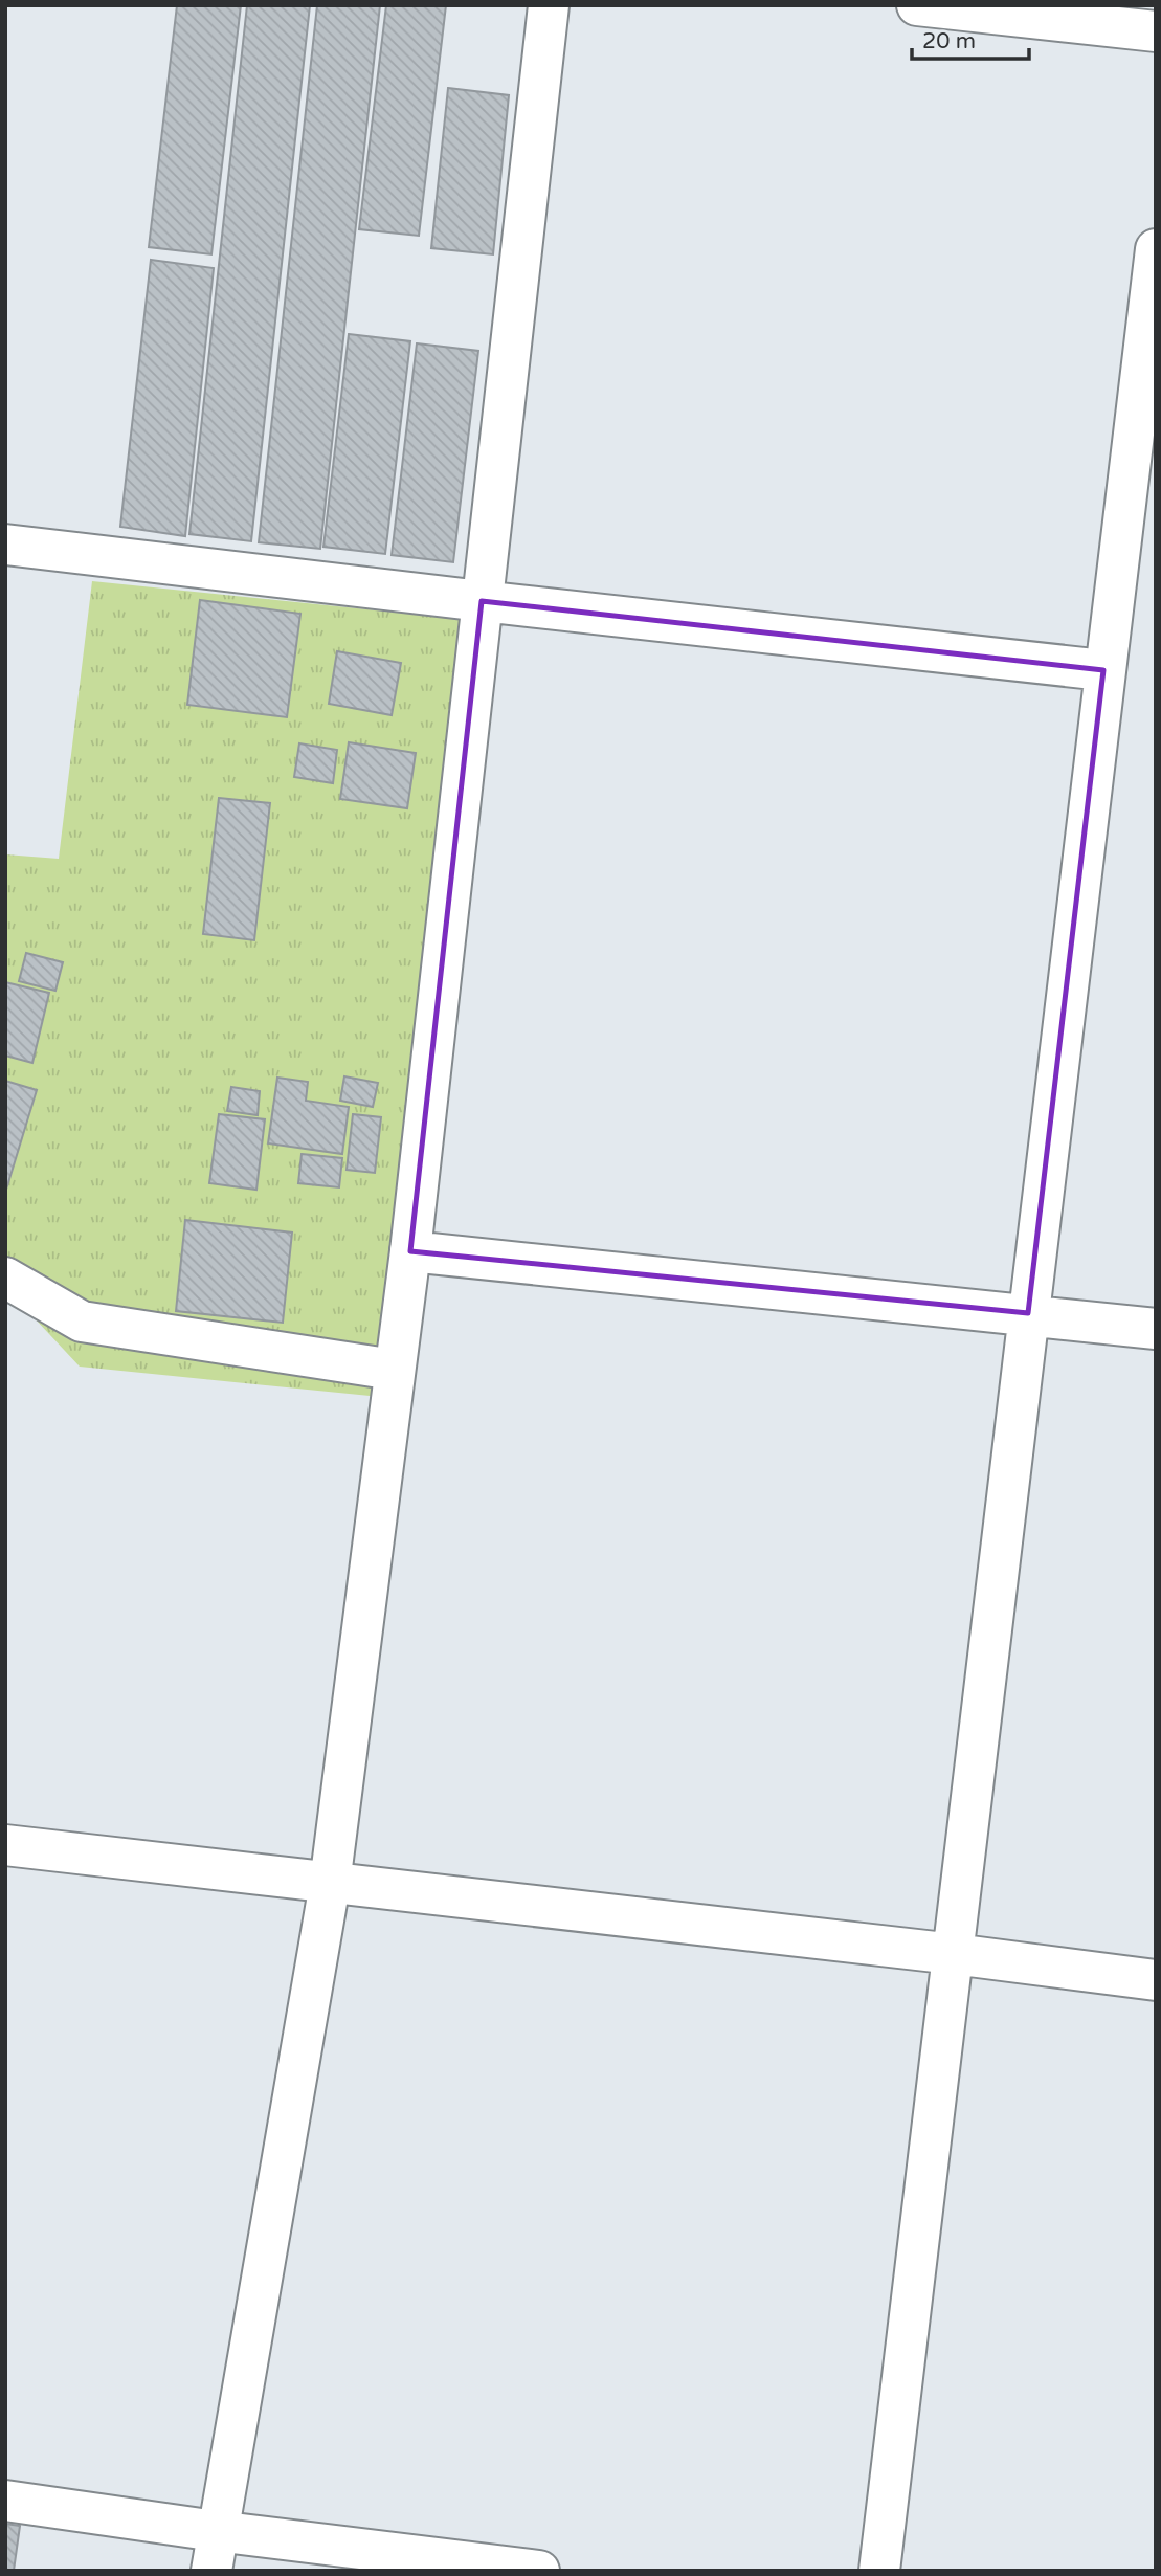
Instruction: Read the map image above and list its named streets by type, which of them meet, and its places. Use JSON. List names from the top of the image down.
{
  "scale_bar": "20 m"
}
